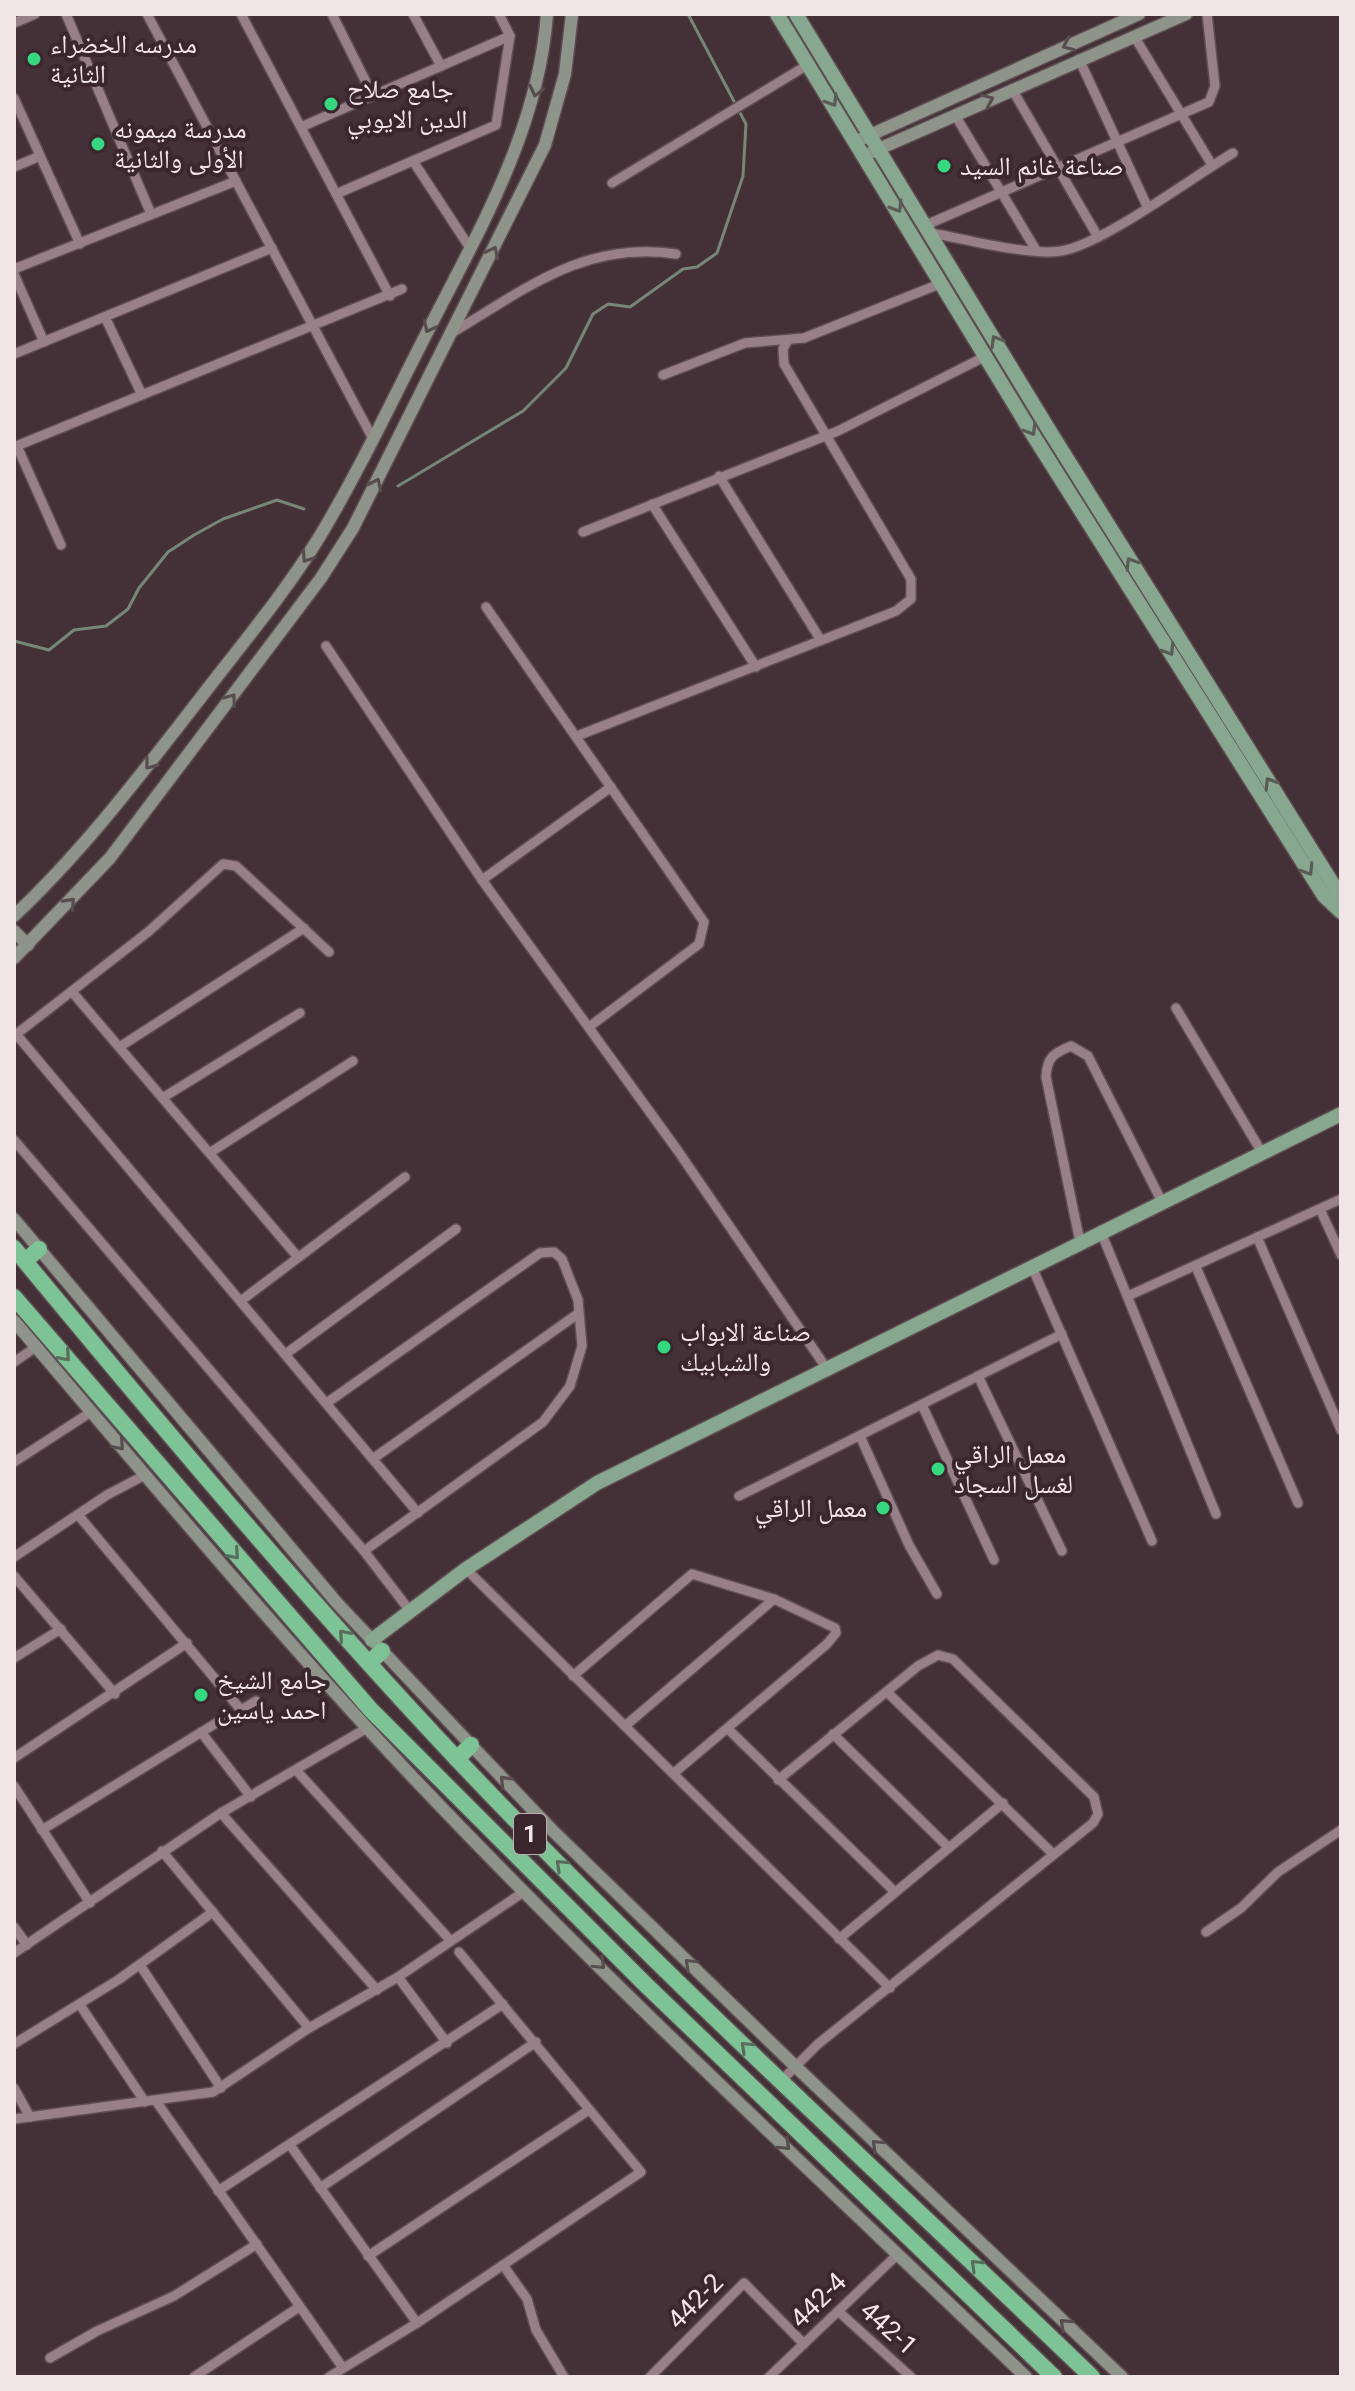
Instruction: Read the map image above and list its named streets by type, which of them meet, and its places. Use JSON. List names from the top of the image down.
{
  "streets": {
    "highway": ["1"],
    "street": ["442-4", "442-2", "442-1"]
  },
  "crossings": [
    ["442-4", "442-2"],
    ["442-4", "442-1"]
  ],
  "places": [
    "مدرسه الخضراء الثانية",
    "جامع صلاح الدين الايوبي",
    "مدرسة ميمونه الأولى والثانية",
    "صناعة غانم السيد",
    "صناعة الابواب والشبابيك",
    "معمل الراقي لغسل السجاد",
    "معمل الراقي",
    "جامع الشيخ احمد ياسين"
  ]
}
